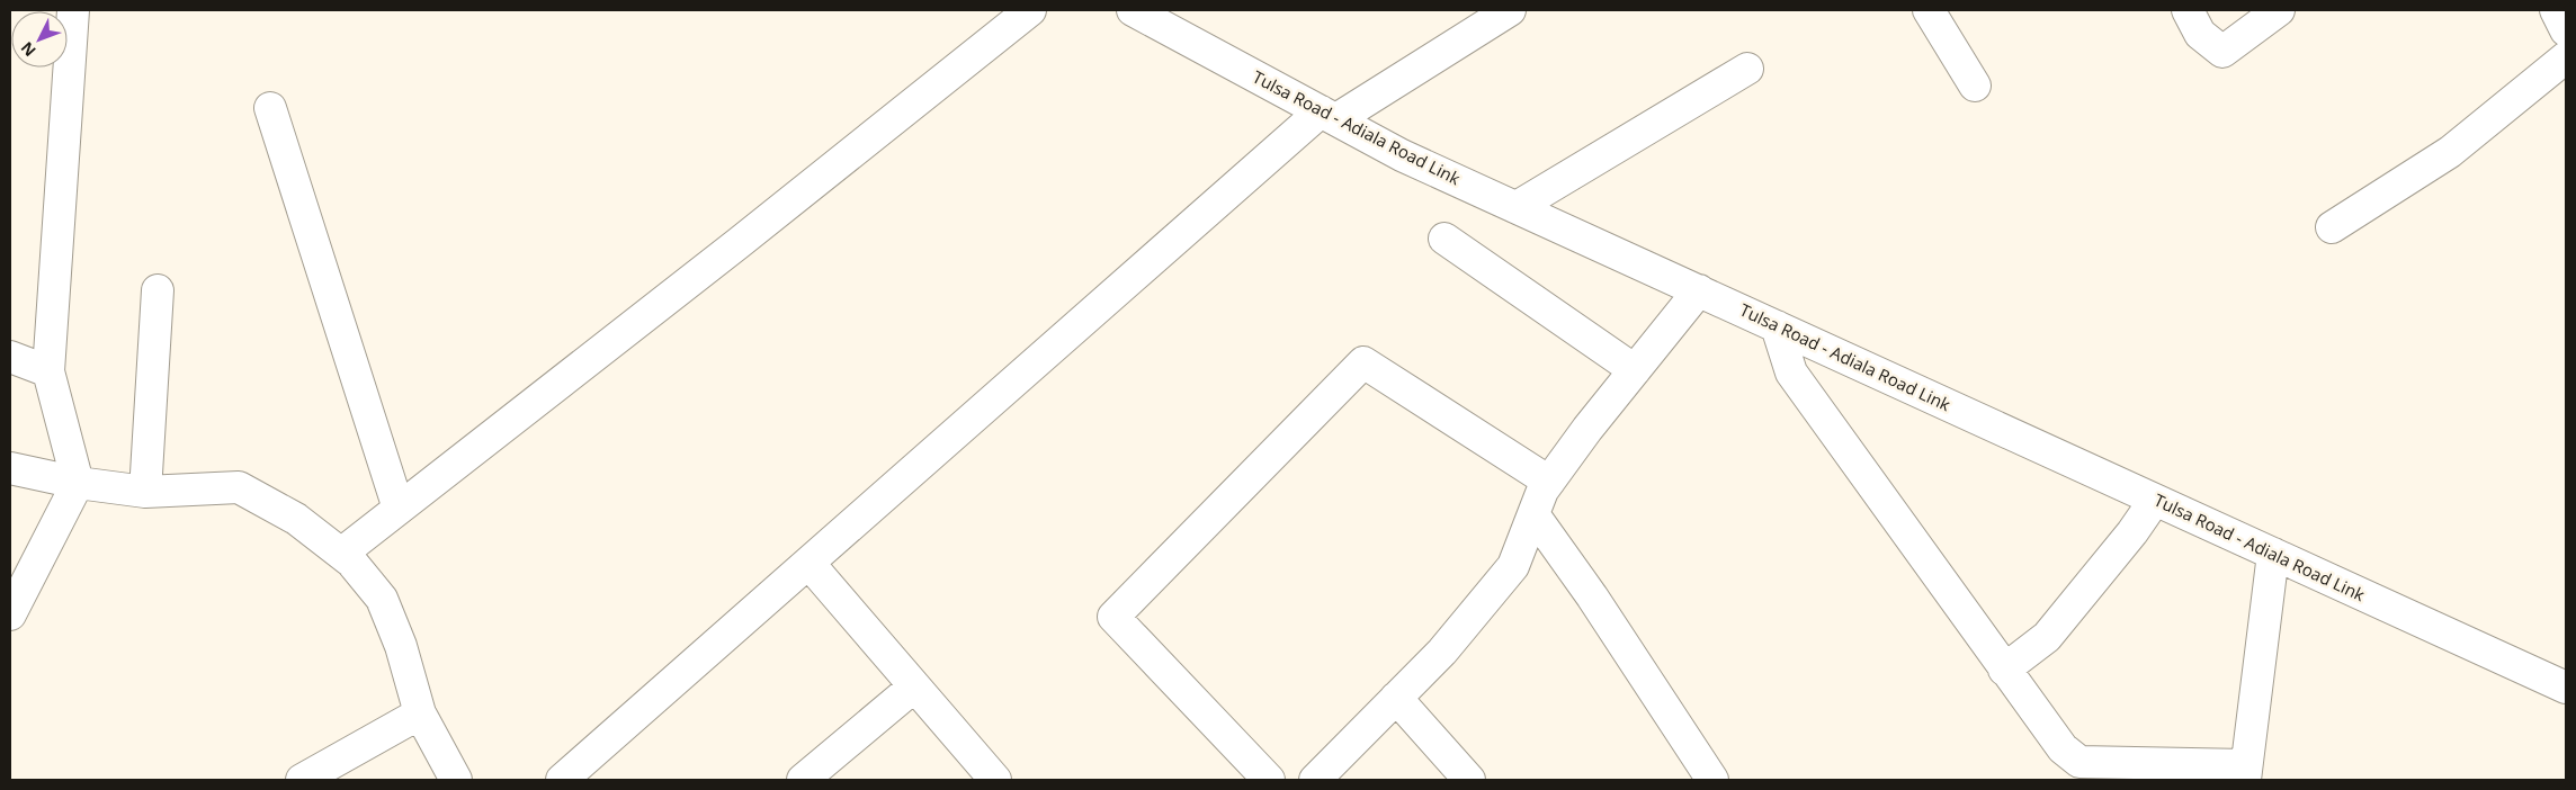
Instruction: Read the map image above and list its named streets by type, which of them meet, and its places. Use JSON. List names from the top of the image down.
{
  "streets": {
    "street": ["Tulsa Road - Adiala Road Link"]
  },
  "north": "bottom left"
}
